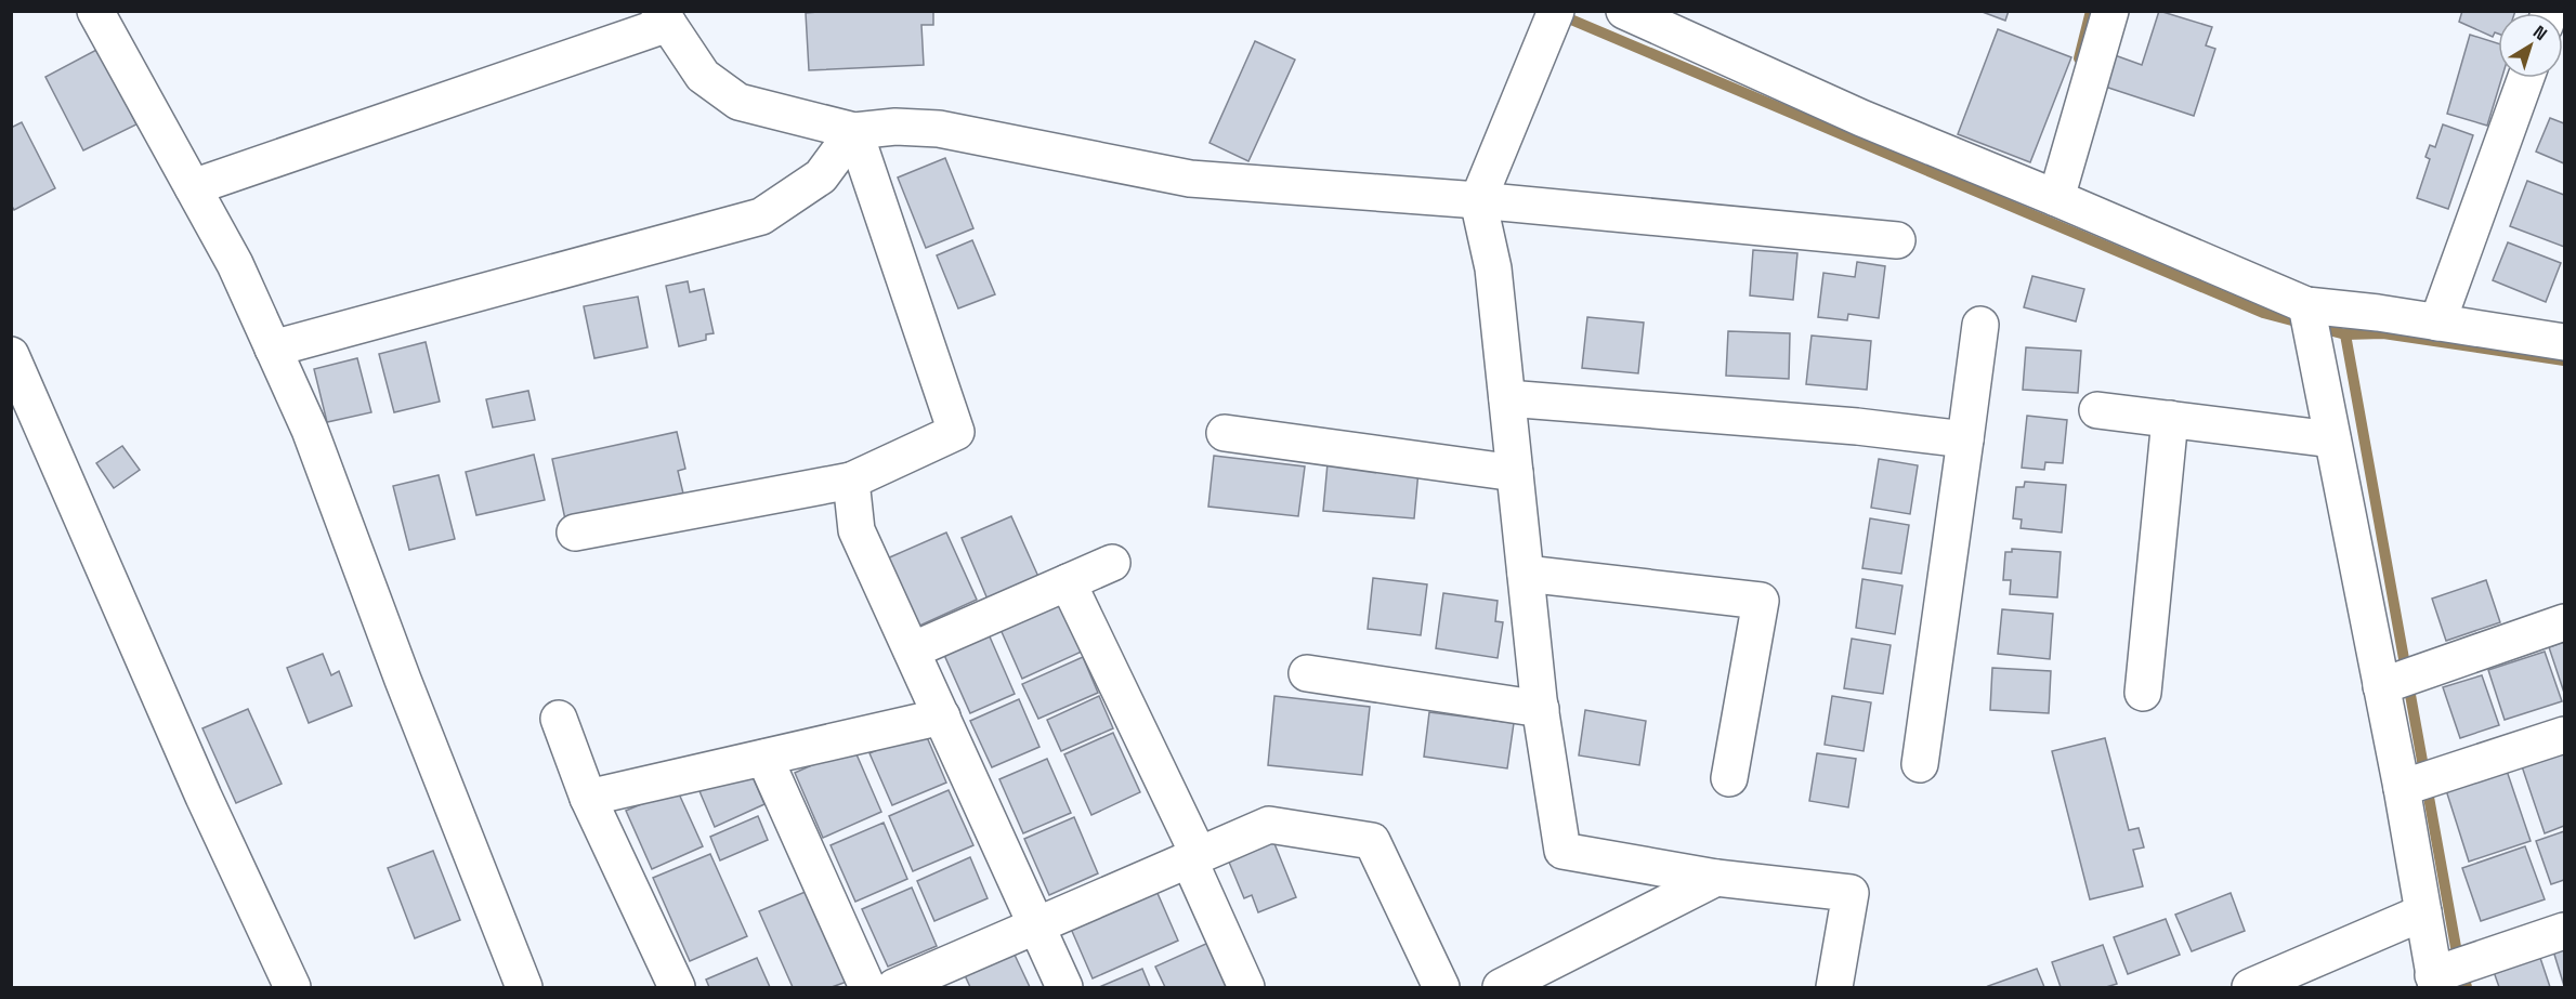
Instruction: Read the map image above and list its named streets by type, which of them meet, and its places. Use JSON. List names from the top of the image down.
{
  "north": "top right"
}
